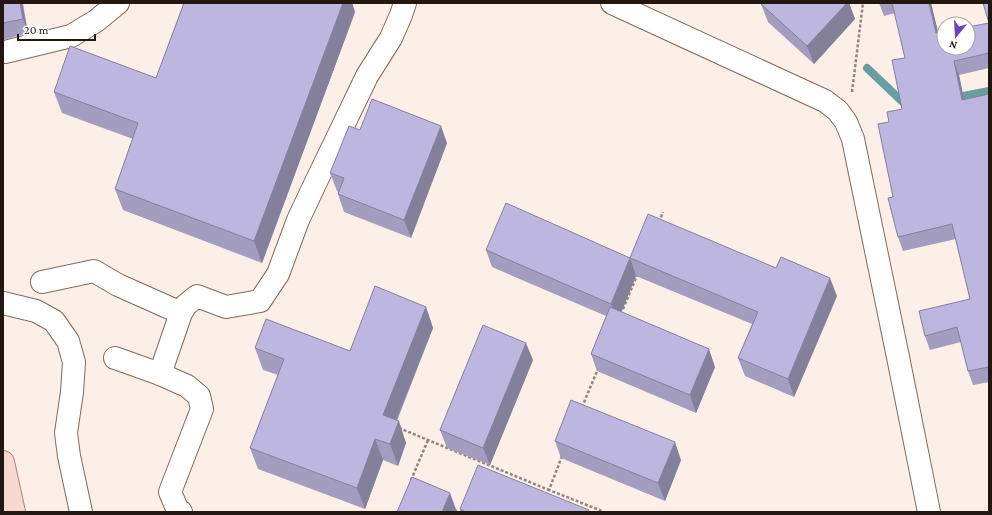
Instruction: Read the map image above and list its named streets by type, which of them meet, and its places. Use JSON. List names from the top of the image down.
{
  "scale_bar": "20 m",
  "north": "bottom"
}
